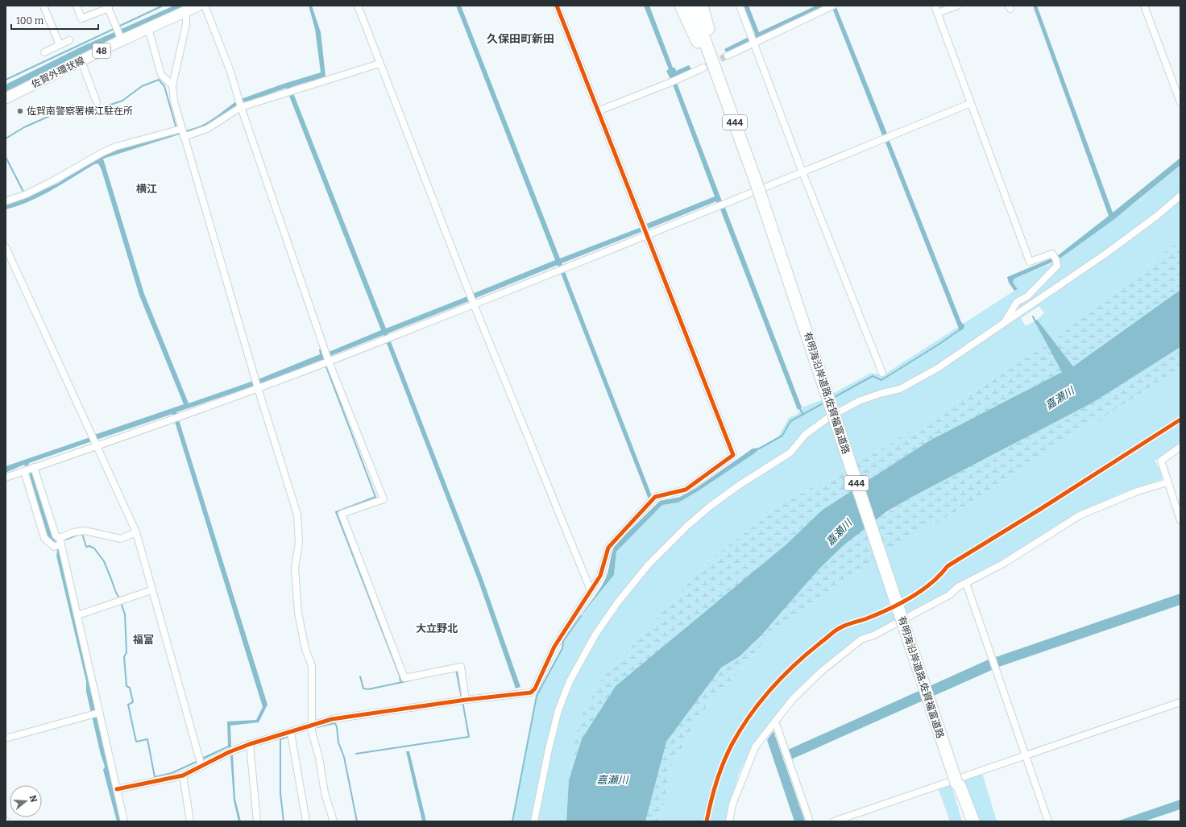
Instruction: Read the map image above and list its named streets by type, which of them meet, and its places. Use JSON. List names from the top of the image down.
{
  "streets": {
    "highway": ["444", "有明海沿岸道路;佐賀福富道路"],
    "main road": ["48", "佐賀外環状線"]
  },
  "districts": [
    "久保田町新田",
    "横江",
    "大立野北",
    "福富"
  ],
  "water": ["嘉瀬川"],
  "places": ["佐賀南警察署横江駐在所"],
  "scale_bar": "100 m",
  "north": "right"
}
